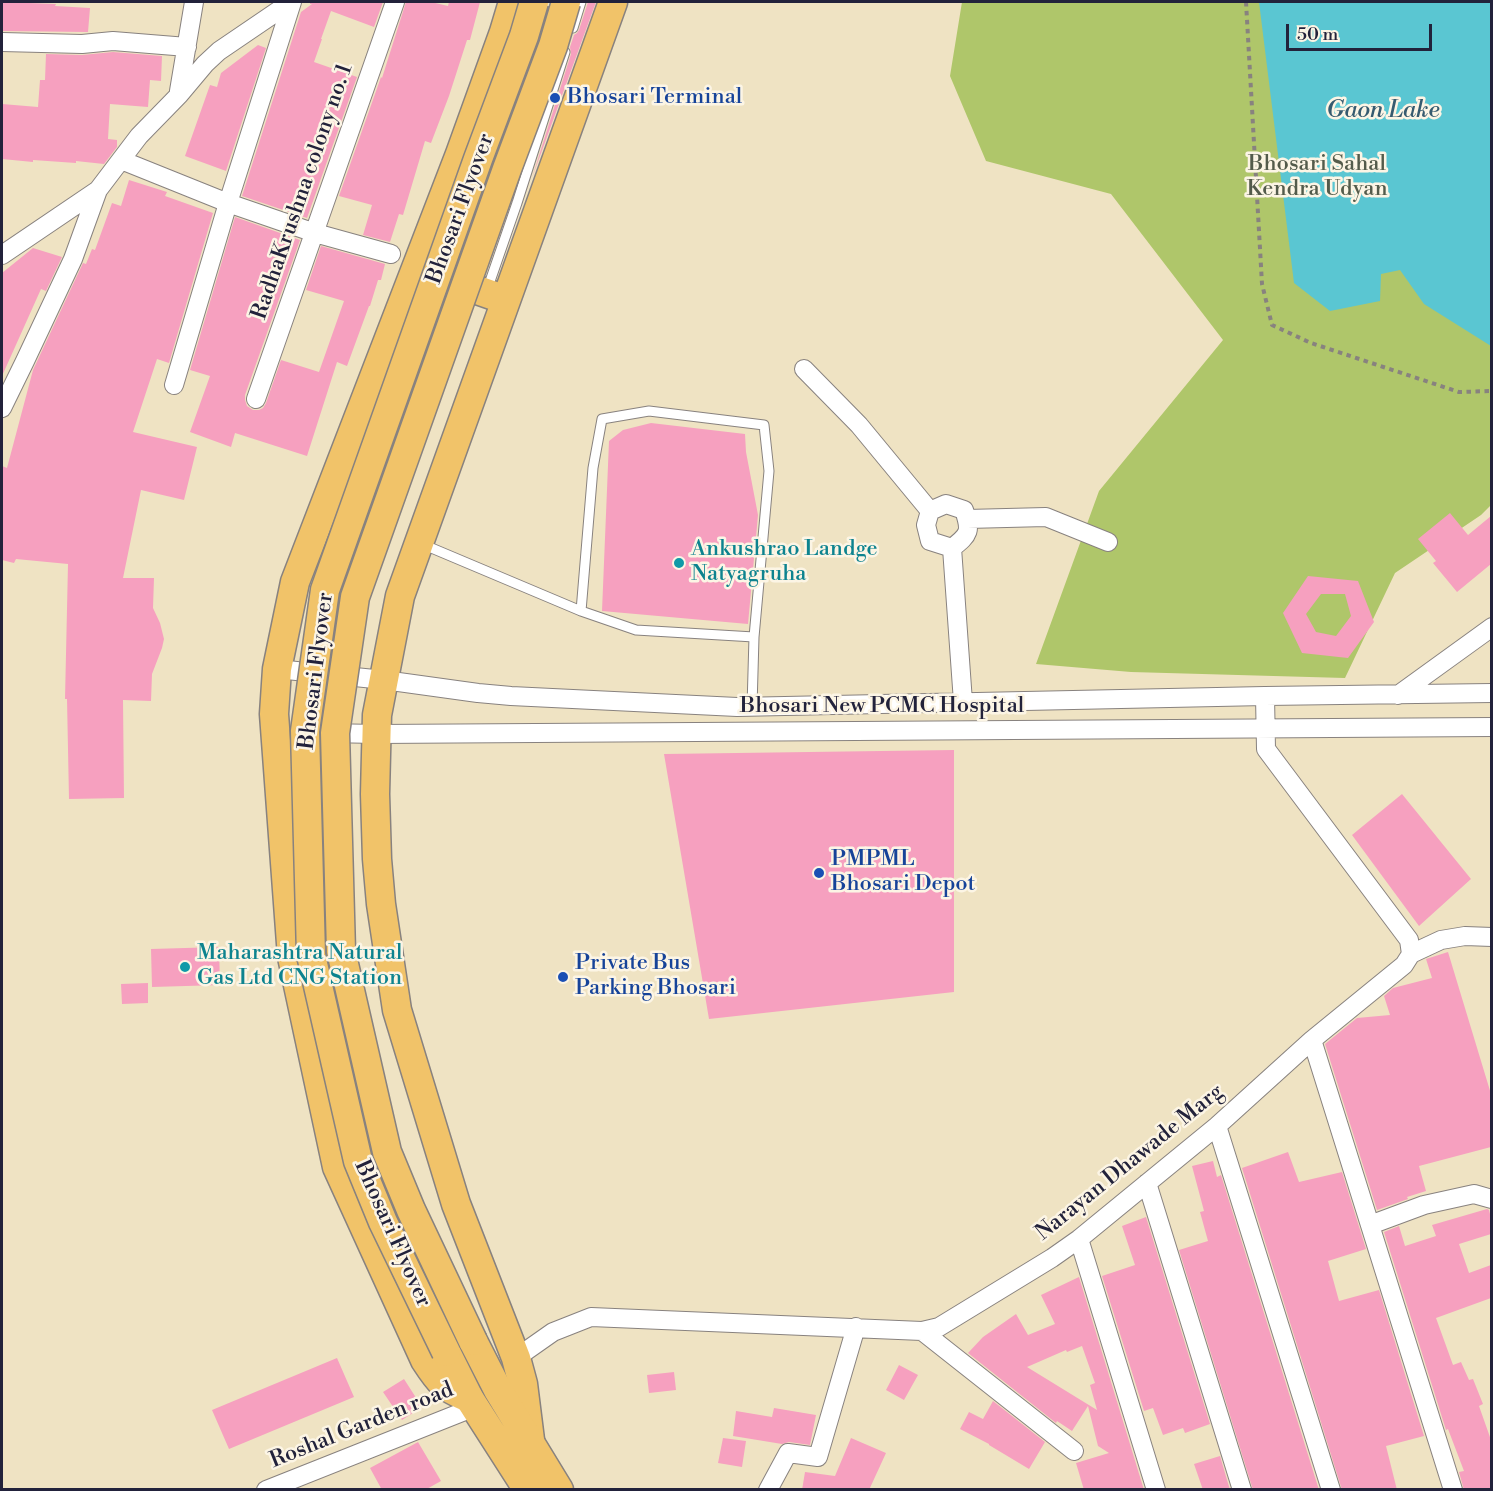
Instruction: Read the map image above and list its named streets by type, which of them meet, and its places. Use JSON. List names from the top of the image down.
{
  "streets": {
    "main road": ["Bhosari Flyover"],
    "street": [
      "RadhaKrushna colony no. 1",
      "Bhosari New PCMC Hospital",
      "Narayan Dhawade Marg",
      "Roshal Garden road"
    ]
  },
  "crossings": [
    ["Bhosari Flyover", "Roshal Garden road"]
  ],
  "water": ["Gaon Lake"],
  "parks": ["Bhosari Sahal Kendra Udyan"],
  "places": [
    "Bhosari Terminal",
    "Ankushrao Landge Natyagruha",
    "PMPML Bhosari Depot",
    "Maharashtra Natural Gas Ltd CNG Station",
    "Private Bus Parking Bhosari"
  ],
  "scale_bar": "50 m"
}
